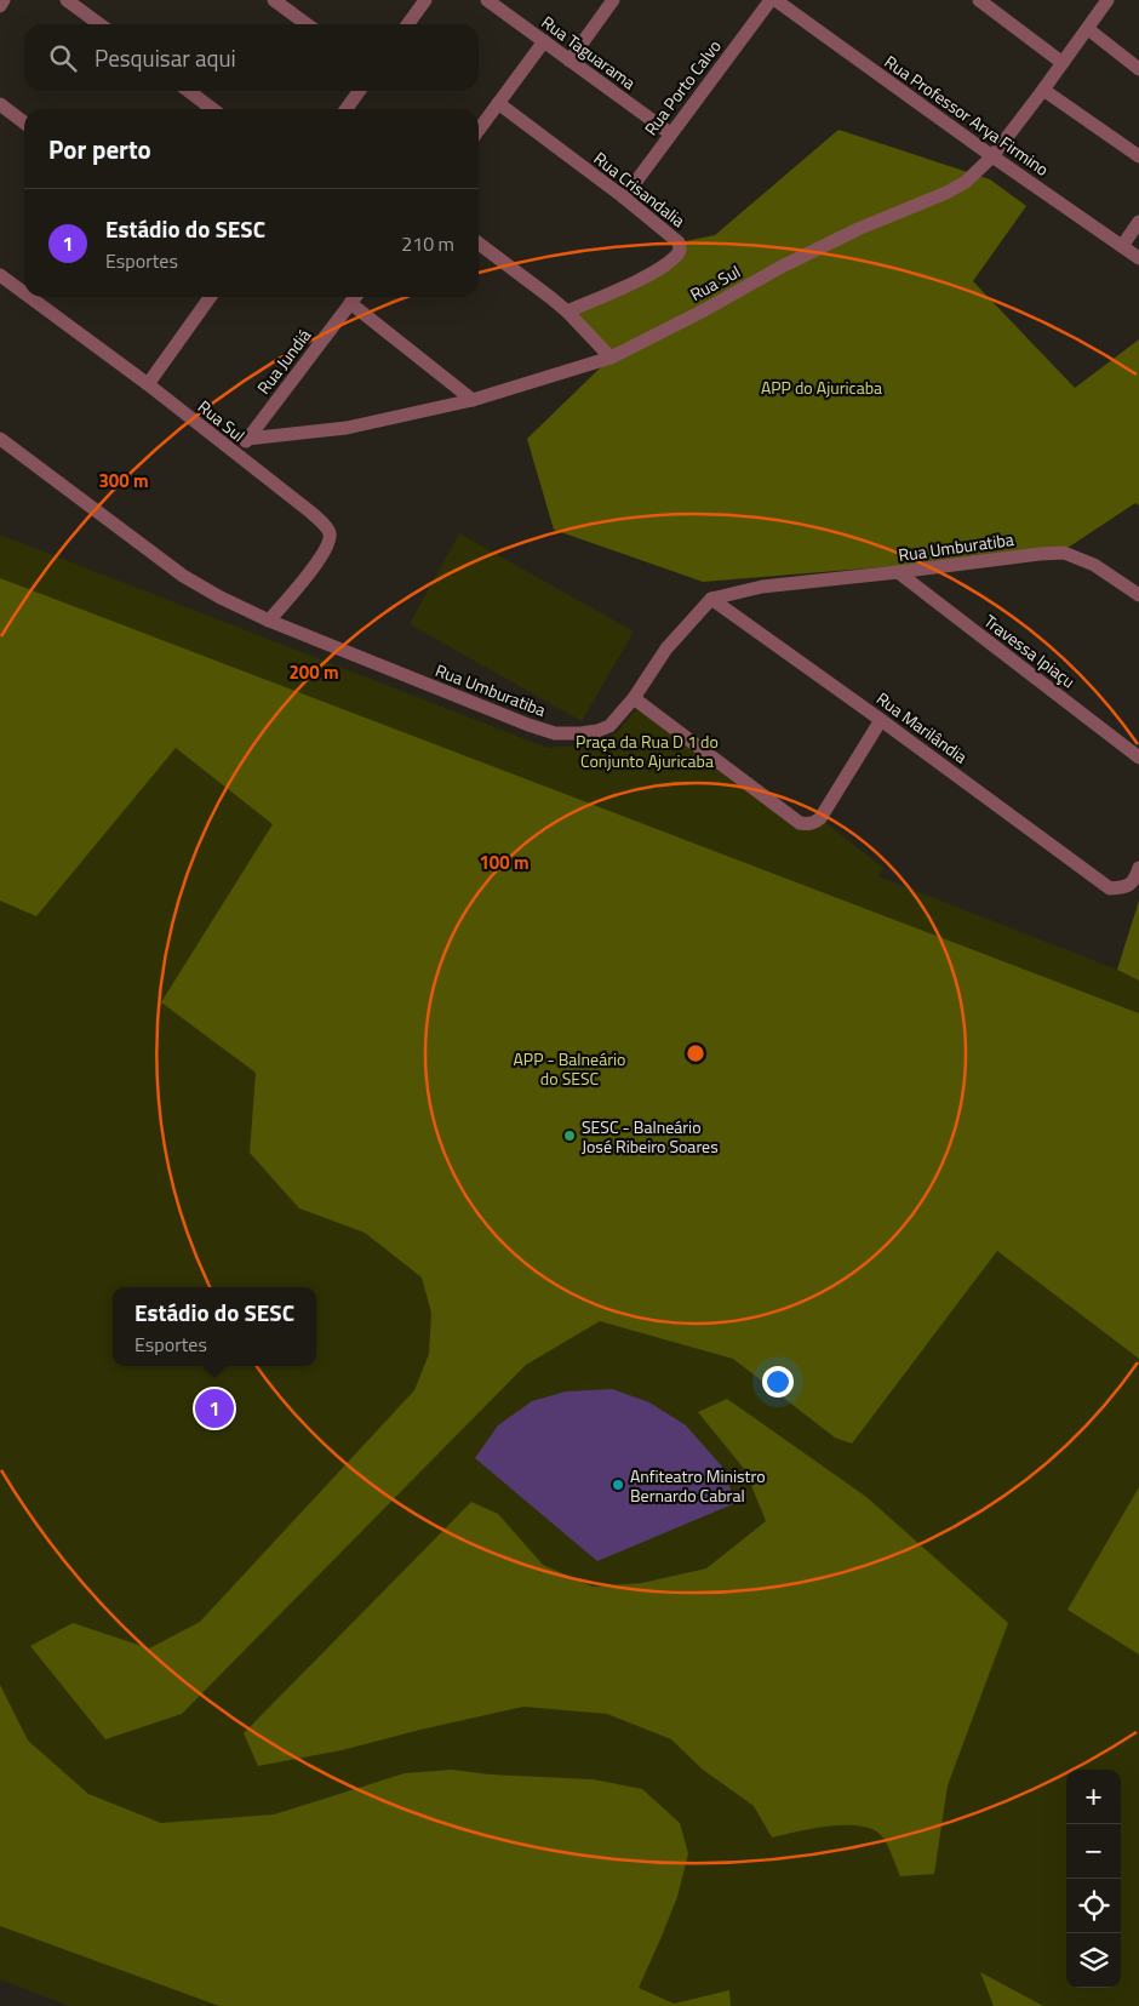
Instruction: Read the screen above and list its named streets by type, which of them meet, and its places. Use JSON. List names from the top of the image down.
{
  "streets": {
    "street": [
      "Rua Taguarama",
      "Rua Porto Calvo",
      "Rua Professor Arya Firmino",
      "Rua Crisandalia",
      "Rua Sul",
      "Rua Jundiá",
      "Rua Umburatiba",
      "Travessa Ipiaçu",
      "Rua Marilândia"
    ]
  },
  "crossings": [
    ["Rua Taguarama", "Rua Porto Calvo"],
    ["Rua Porto Calvo", "Rua Crisandalia"],
    ["Rua Professor Arya Firmino", "Rua Sul"],
    ["Rua Sul", "Rua Jundiá"],
    ["Rua Sul", "Rua Umburatiba"],
    ["Rua Umburatiba", "Travessa Ipiaçu"],
    ["Rua Umburatiba", "Rua Marilândia"]
  ],
  "parks": ["APP do Ajuricaba", "Praça da Rua D 1 do Conjunto Ajuricaba", "APP - Balneário do SESC"],
  "places": ["SESC - Balneário José Ribeiro Soares", "Anfiteatro Ministro Bernardo Cabral"],
  "page": {
    "search": "Pesquisar aqui",
    "heading": "Por perto",
    "list": [
      {
        "mark": "1",
        "name": "Estádio do SESC",
        "note": "Esportes",
        "value": "210 m"
      }
    ],
    "popup": ["Estádio do SESC", "Esportes"],
    "pins": "1",
    "map_buttons": ["+", "−"]
  },
  "rings": ["300 m", "200 m", "100 m"]
}
